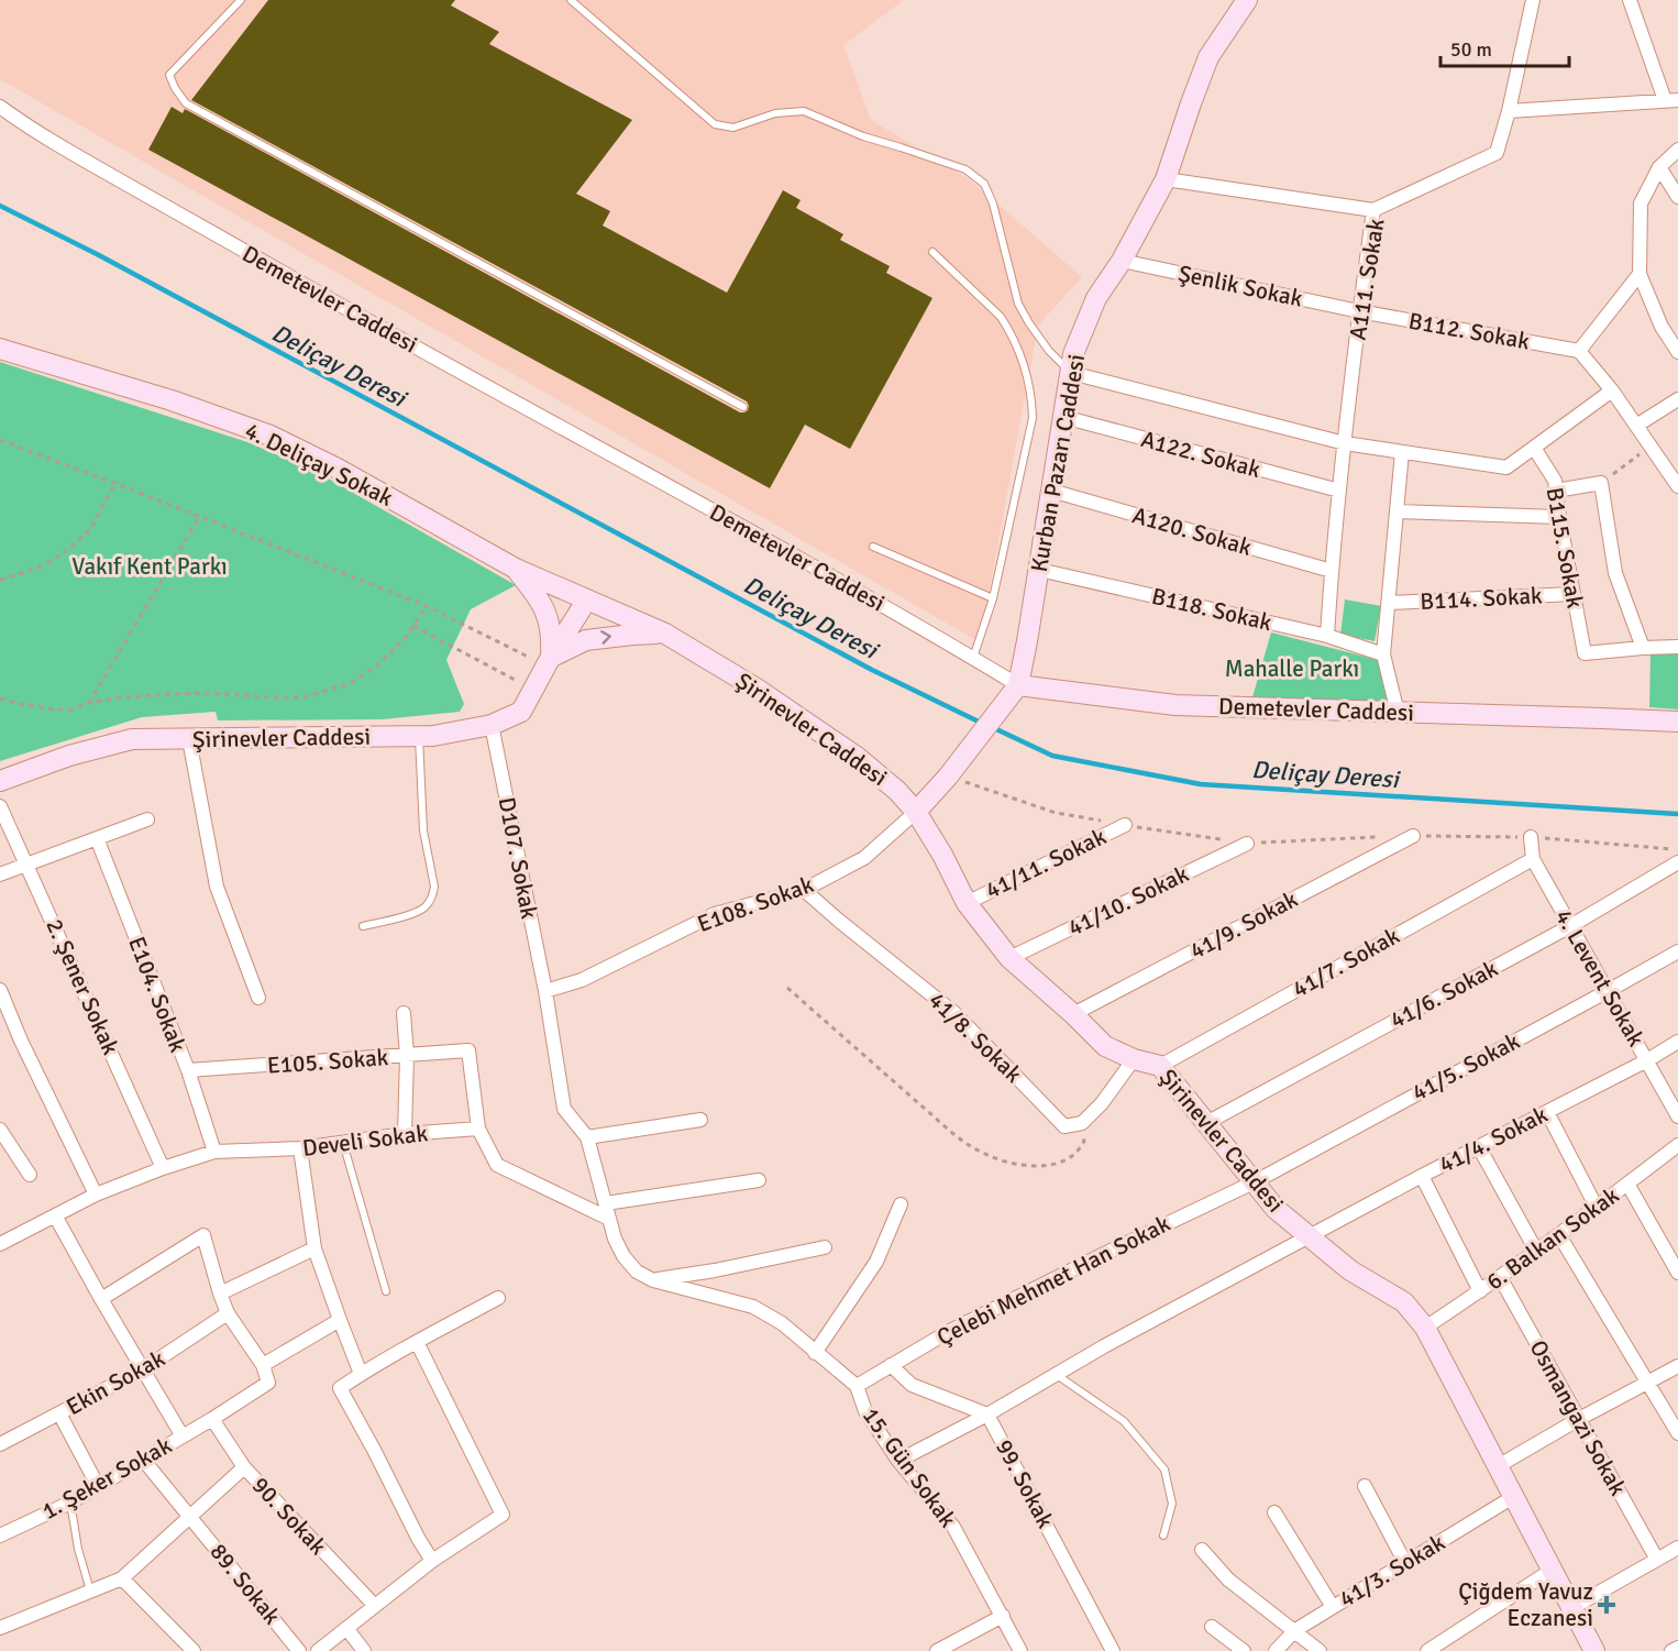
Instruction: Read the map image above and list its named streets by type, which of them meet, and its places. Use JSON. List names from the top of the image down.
{
  "streets": {
    "main road": [
      "Demetevler Caddesi",
      "Kurban Pazarı Caddesi",
      "4. Deliçay Sokak",
      "Şirinevler Caddesi"
    ],
    "street": [
      "A111. Sokak",
      "Şenlik Sokak",
      "B112. Sokak",
      "A122. Sokak",
      "A120. Sokak",
      "B115. Sokak",
      "B114. Sokak",
      "B118. Sokak",
      "D107. Sokak",
      "41/11. Sokak",
      "41/10. Sokak",
      "E108. Sokak",
      "41/9. Sokak",
      "41/7. Sokak",
      "4. Levent Sokak",
      "2. Şener Sokak",
      "E104. Sokak",
      "41/6. Sokak",
      "41/8. Sokak",
      "E105. Sokak",
      "41/5. Sokak",
      "41/4. Sokak",
      "Develi Sokak",
      "6. Balkan Sokak",
      "Çelebi Mehmet Han Sokak",
      "Ekin Sokak",
      "Osmangazi Sokak",
      "15. Gün Sokak",
      "1. Şeker Sokak",
      "99. Sokak",
      "90. Sokak",
      "41/3. Sokak",
      "89. Sokak"
    ]
  },
  "crossings": [
    ["A111. Sokak", "Şenlik Sokak"],
    ["A111. Sokak", "B112. Sokak"],
    ["A111. Sokak", "A122. Sokak"],
    ["A111. Sokak", "A120. Sokak"],
    ["A111. Sokak", "B118. Sokak"],
    ["Şenlik Sokak", "B112. Sokak"],
    ["Şenlik Sokak", "Kurban Pazarı Caddesi"],
    ["Demetevler Caddesi", "Kurban Pazarı Caddesi"],
    ["A122. Sokak", "Kurban Pazarı Caddesi"],
    ["Kurban Pazarı Caddesi", "A120. Sokak"],
    ["Kurban Pazarı Caddesi", "B118. Sokak"],
    ["Kurban Pazarı Caddesi", "Şirinevler Caddesi"],
    ["Kurban Pazarı Caddesi", "E108. Sokak"],
    ["4. Deliçay Sokak", "Şirinevler Caddesi"],
    ["B115. Sokak", "B114. Sokak"],
    ["Şirinevler Caddesi", "D107. Sokak"],
    ["Şirinevler Caddesi", "41/11. Sokak"],
    ["Şirinevler Caddesi", "41/10. Sokak"],
    ["Şirinevler Caddesi", "E108. Sokak"],
    ["Şirinevler Caddesi", "41/9. Sokak"],
    ["Şirinevler Caddesi", "41/7. Sokak"],
    ["Şirinevler Caddesi", "41/6. Sokak"],
    ["Şirinevler Caddesi", "41/5. Sokak"],
    ["Şirinevler Caddesi", "41/4. Sokak"],
    ["Şirinevler Caddesi", "6. Balkan Sokak"],
    ["Şirinevler Caddesi", "Çelebi Mehmet Han Sokak"],
    ["Şirinevler Caddesi", "41/3. Sokak"],
    ["D107. Sokak", "E108. Sokak"],
    ["D107. Sokak", "15. Gün Sokak"],
    ["E108. Sokak", "41/8. Sokak"],
    ["E108. Sokak", "15. Gün Sokak"],
    ["41/7. Sokak", "4. Levent Sokak"],
    ["4. Levent Sokak", "41/6. Sokak"],
    ["4. Levent Sokak", "41/5. Sokak"],
    ["4. Levent Sokak", "41/4. Sokak"],
    ["2. Şener Sokak", "Develi Sokak"],
    ["E104. Sokak", "E105. Sokak"],
    ["E104. Sokak", "Develi Sokak"],
    ["E105. Sokak", "Develi Sokak"],
    ["41/5. Sokak", "Çelebi Mehmet Han Sokak"],
    ["41/4. Sokak", "15. Gün Sokak"],
    ["41/4. Sokak", "99. Sokak"],
    ["6. Balkan Sokak", "Osmangazi Sokak"],
    ["Çelebi Mehmet Han Sokak", "15. Gün Sokak"],
    ["Çelebi Mehmet Han Sokak", "99. Sokak"],
    ["1. Şeker Sokak", "90. Sokak"],
    ["1. Şeker Sokak", "89. Sokak"]
  ],
  "water": ["Deliçay Deresi"],
  "parks": ["Vakıf Kent Parkı", "Mahalle Parkı"],
  "places": {
    "health": ["Çiğdem Yavuz Eczanesi"]
  },
  "scale_bar": "50 m"
}
